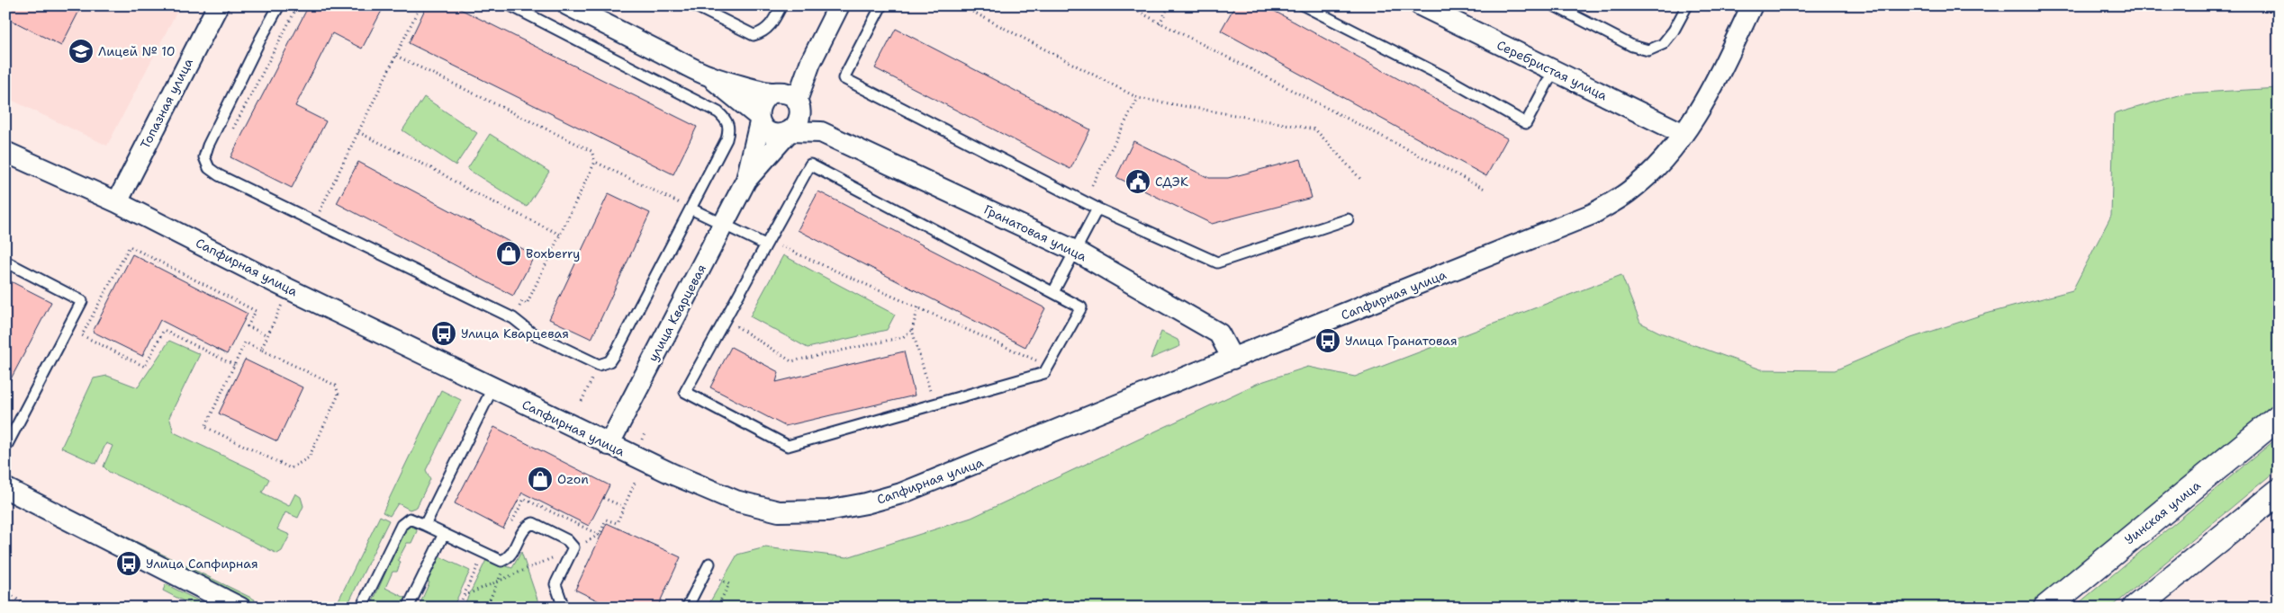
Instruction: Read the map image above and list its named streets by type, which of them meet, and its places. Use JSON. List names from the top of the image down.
{
  "streets": {
    "main road": ["Уинская улица"],
    "street": [
      "Серебристая улица",
      "Топазная улица",
      "Гранатовая улица",
      "Сапфирная улица",
      "улица Кварцевая"
    ]
  },
  "crossings": [
    ["Серебристая улица", "Сапфирная улица"],
    ["Топазная улица", "Сапфирная улица"],
    ["Гранатовая улица", "Сапфирная улица"],
    ["Сапфирная улица", "улица Кварцевая"]
  ],
  "places": {
    "school or university": ["Лицей № 10"],
    "public building": ["СДЭК"],
    "shop": ["Boxberry", "Ozon"],
    "bus stop": ["Улица Кварцевая", "Улица Гранатовая", "Улица Сапфирная"]
  }
}
